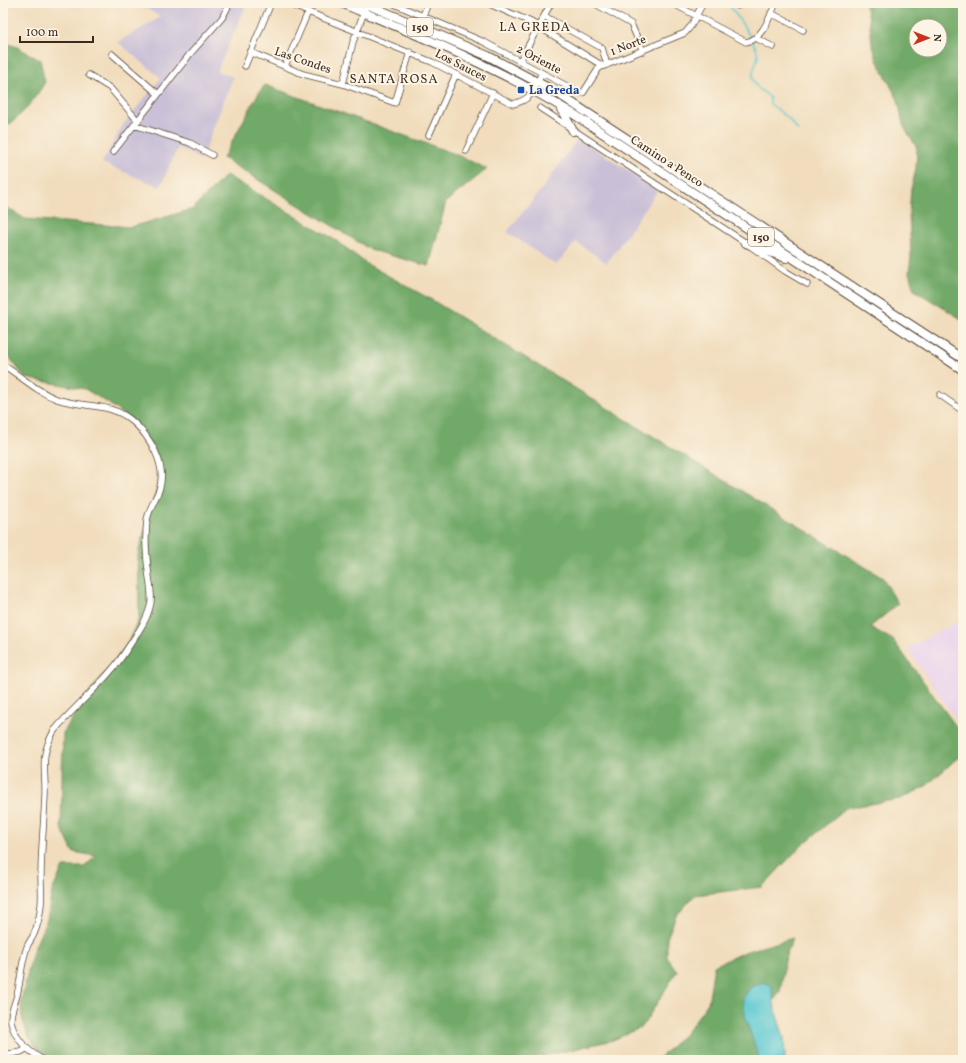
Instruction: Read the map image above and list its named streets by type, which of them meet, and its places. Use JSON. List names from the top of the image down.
{
  "streets": {
    "highway": ["150", "Camino a Penco"],
    "street": [
      "1 Norte",
      "2 Oriente",
      "Las Condes",
      "Los Sauces"
    ]
  },
  "crossings": [
    ["1 Norte", "2 Oriente"],
    ["Las Condes", "Los Sauces"],
    ["Los Sauces", "Camino a Penco"]
  ],
  "districts": ["LA GREDA", "SANTA ROSA"],
  "places": {
    "transit": ["La Greda"]
  },
  "scale_bar": "100 m",
  "north": "right"
}
